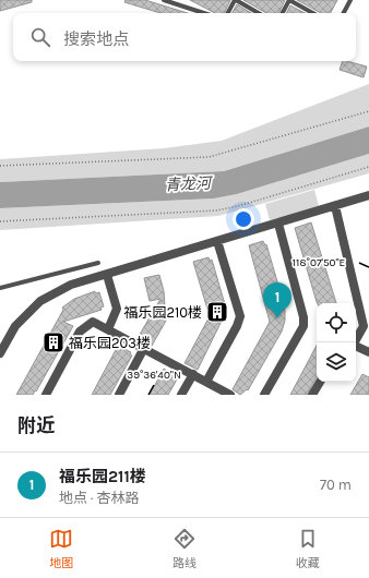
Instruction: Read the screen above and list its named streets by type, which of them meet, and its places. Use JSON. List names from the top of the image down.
{
  "water": ["青龙河"],
  "places": {
    "building": ["福乐园210楼", "福乐园203楼"]
  },
  "page": {
    "search": "搜索地点",
    "pins": "1",
    "heading": "附近",
    "list": [
      {
        "mark": "1",
        "name": "福乐园211楼",
        "note": "地点 · 杏林路",
        "value": "70 m"
      }
    ],
    "nav": ["地图", "路线", "收藏"]
  },
  "coordinates": ["118°07'50\"E", "39°36'40\"N"]
}
